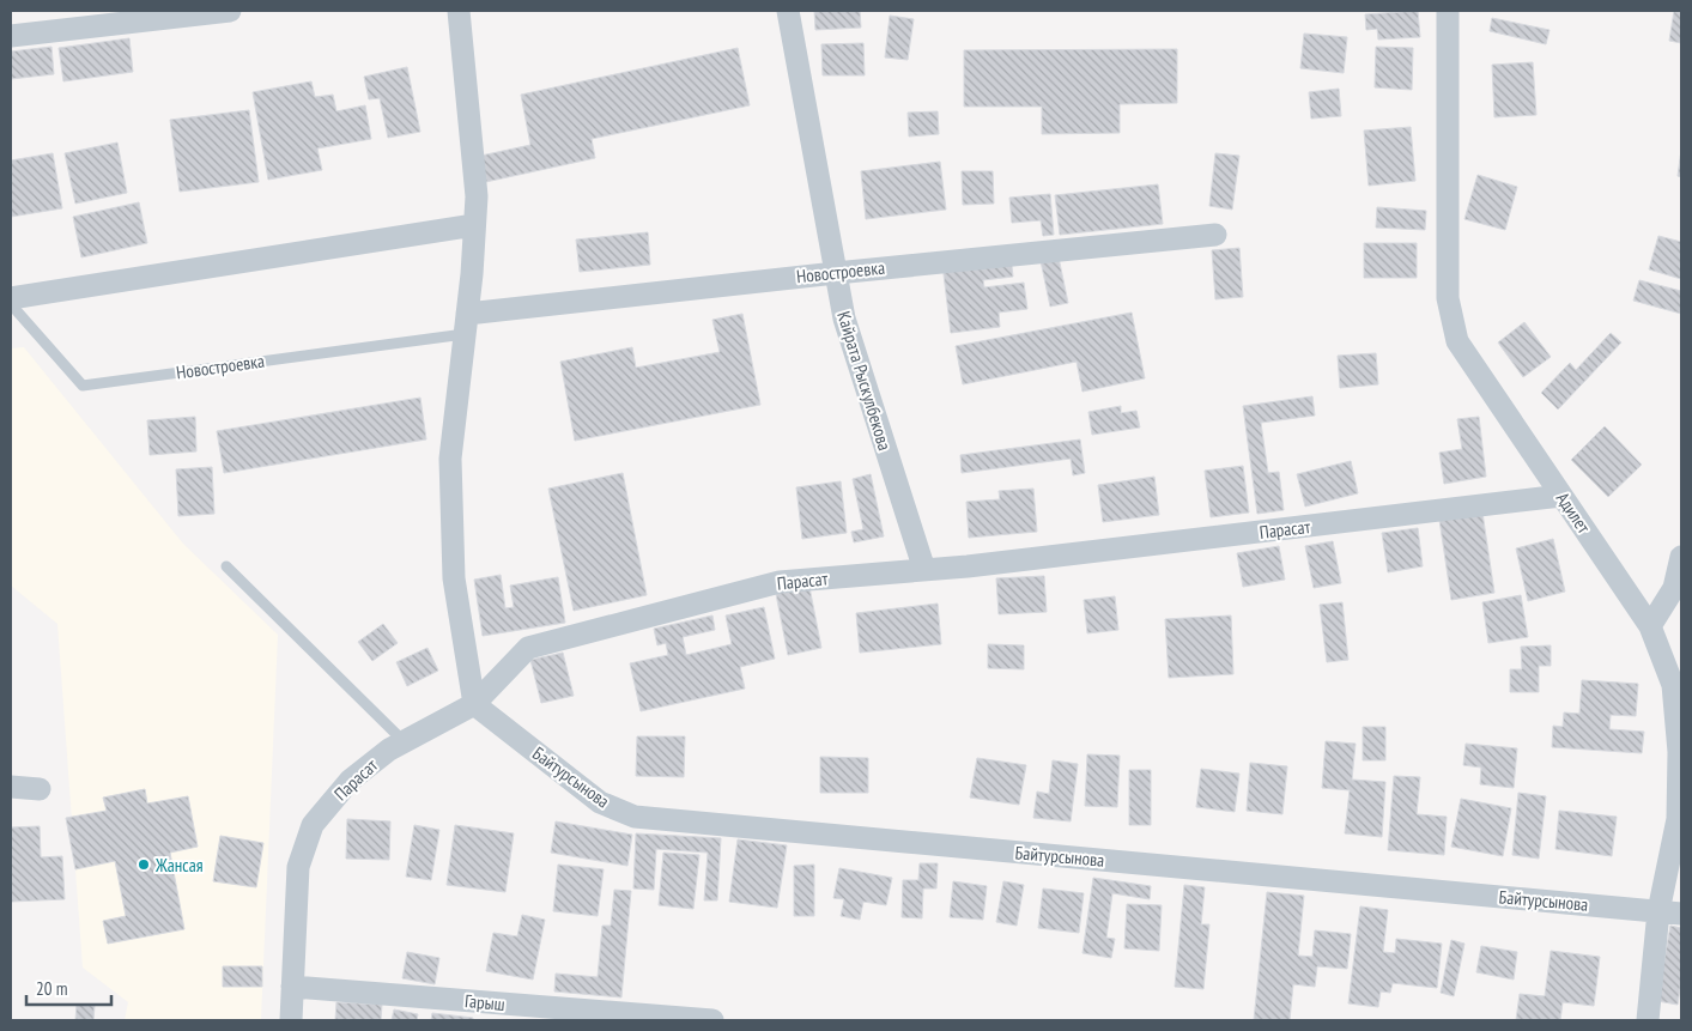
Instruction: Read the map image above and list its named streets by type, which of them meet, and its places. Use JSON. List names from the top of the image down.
{
  "streets": {
    "street": [
      "Новостроевка",
      "Кайрата Рыскулбекова",
      "Адилет",
      "Парасат",
      "Байтурсынова",
      "Гарыш"
    ]
  },
  "crossings": [
    ["Новостроевка", "Кайрата Рыскулбекова"],
    ["Кайрата Рыскулбекова", "Парасат"],
    ["Адилет", "Парасат"],
    ["Адилет", "Байтурсынова"],
    ["Парасат", "Байтурсынова"],
    ["Парасат", "Гарыш"]
  ],
  "places": ["Жансая"],
  "scale_bar": "20 m"
}
